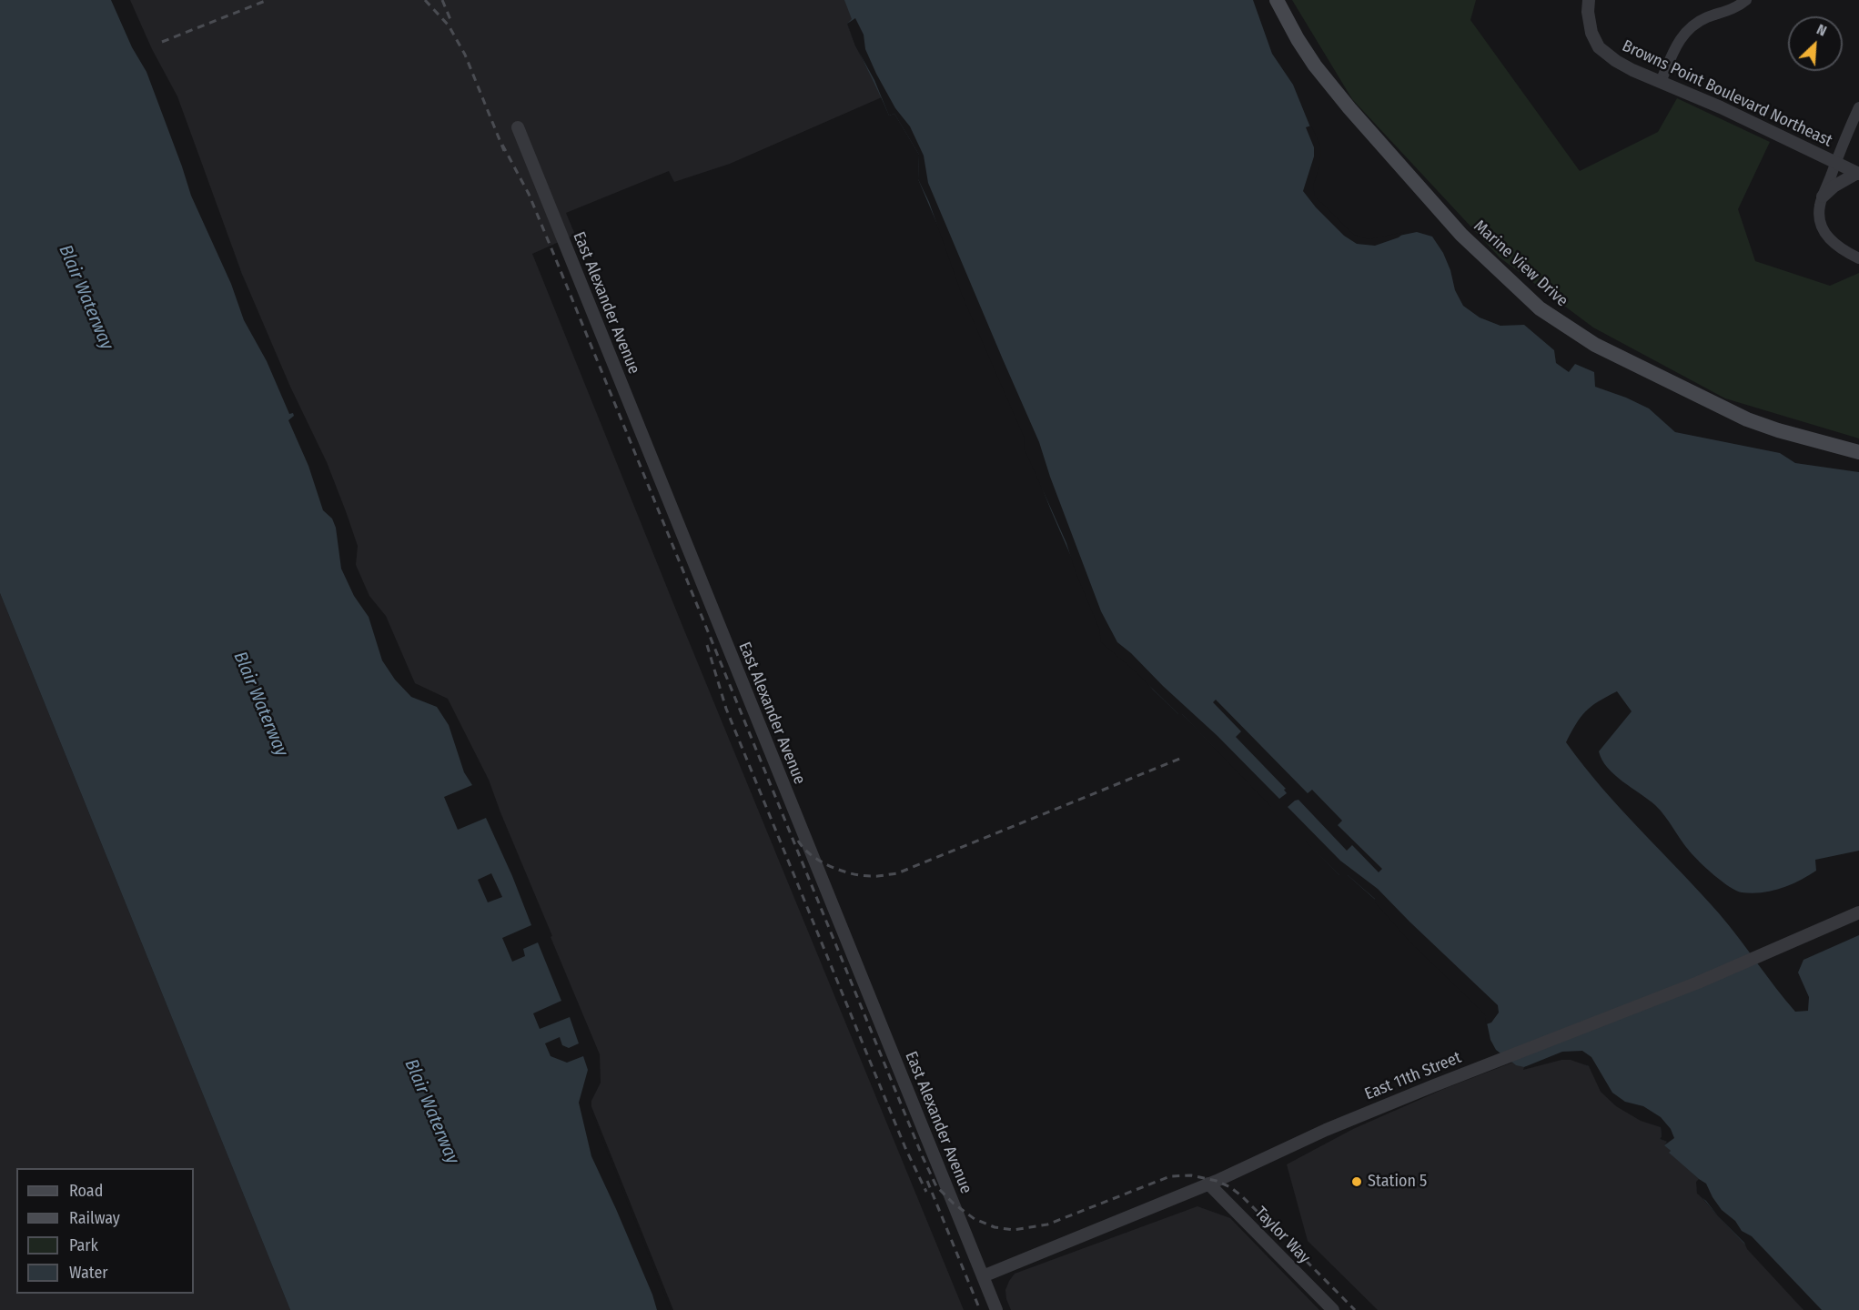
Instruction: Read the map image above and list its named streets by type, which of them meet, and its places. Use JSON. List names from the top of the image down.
{
  "streets": {
    "main road": ["Marine View Drive"],
    "street": [
      "Browns Point Boulevard Northeast",
      "East Alexander Avenue",
      "East 11th Street",
      "Taylor Way"
    ]
  },
  "crossings": [
    ["East Alexander Avenue", "East 11th Street"],
    ["East 11th Street", "Taylor Way"]
  ],
  "water": ["Blair Waterway"],
  "places": ["Station 5"],
  "legend": [
    "Road",
    "Railway",
    "Park",
    "Water"
  ],
  "north": "top right"
}
